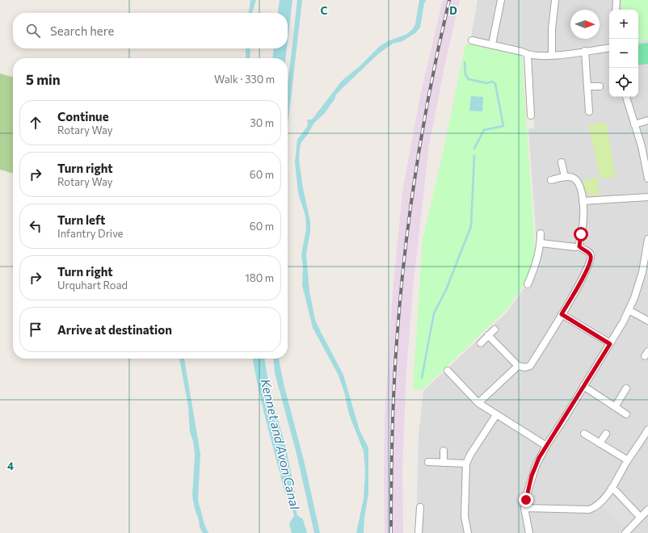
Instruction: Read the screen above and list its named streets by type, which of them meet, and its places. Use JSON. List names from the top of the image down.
{
  "water": ["Kennet and Avon Canal"],
  "north": "right",
  "page": {
    "map_buttons": ["+", "−"],
    "search": "Search here",
    "heading": ["5 min", "Walk · 330 m"],
    "list": [
      ["Continue", "Rotary Way", "30 m"],
      ["Turn right", "Rotary Way", "60 m"],
      ["Turn left", "Infantry Drive", "60 m"],
      ["Turn right", "Urquhart Road", "180 m"],
      "Arrive at destination"
    ]
  },
  "grid": {
    "columns": ["C", "D"],
    "rows": ["4"]
  }
}
